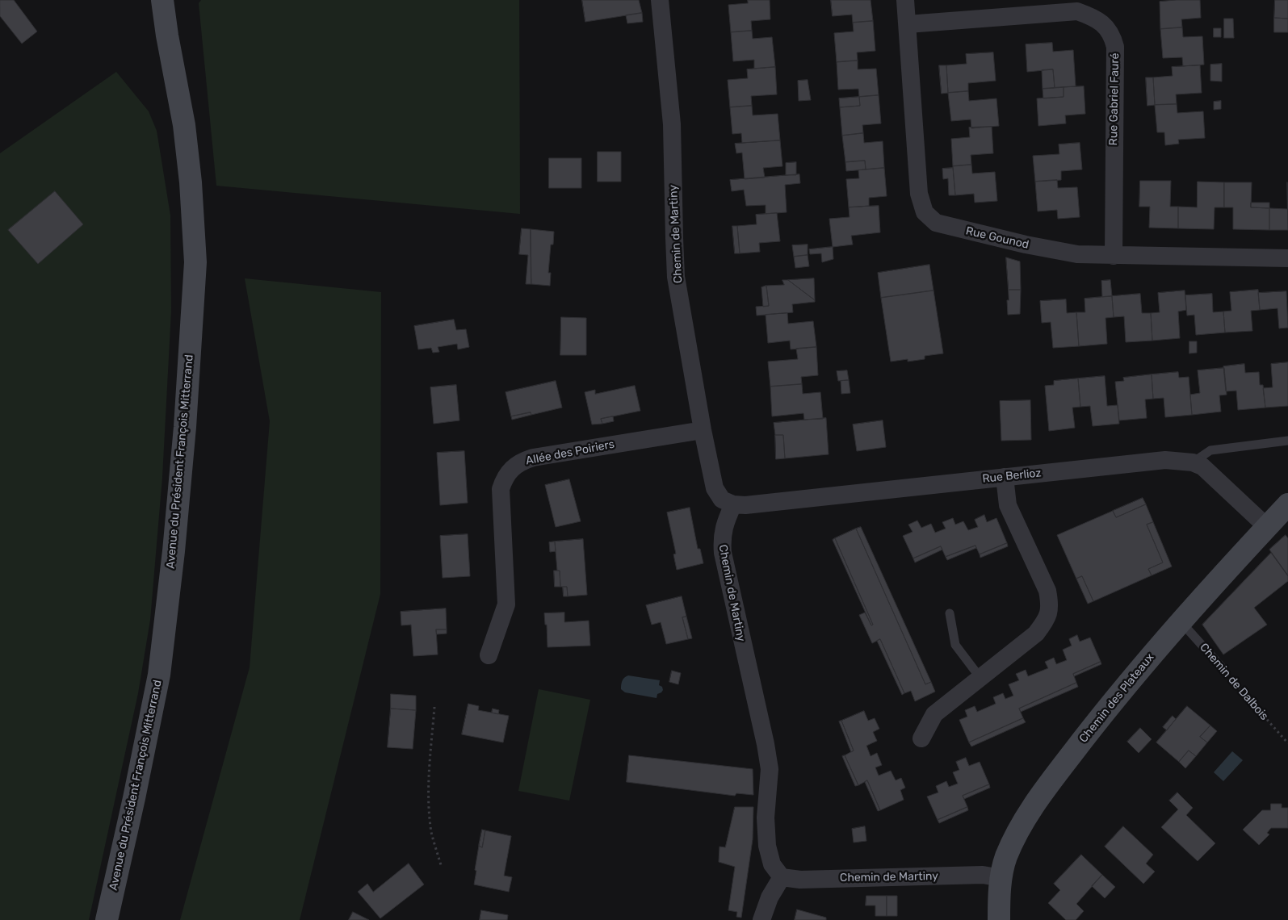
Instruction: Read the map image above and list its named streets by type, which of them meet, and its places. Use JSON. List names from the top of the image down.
{
  "streets": {
    "street": [
      "Rue Gabriel Fauré",
      "Chemin de Martiny",
      "Rue Gounod",
      "Allée des Poiriers",
      "Avenue du Président François Mitterrand",
      "Rue Berlioz",
      "Chemin des Plateaux"
    ],
    "lane": ["Chemin de Dalbois"]
  },
  "crossings": [
    ["Rue Gabriel Fauré", "Rue Gounod"],
    ["Chemin de Martiny", "Allée des Poiriers"],
    ["Chemin de Martiny", "Rue Berlioz"],
    ["Chemin de Martiny", "Chemin des Plateaux"],
    ["Rue Berlioz", "Chemin des Plateaux"],
    ["Chemin de Dalbois", "Chemin des Plateaux"]
  ]
}
